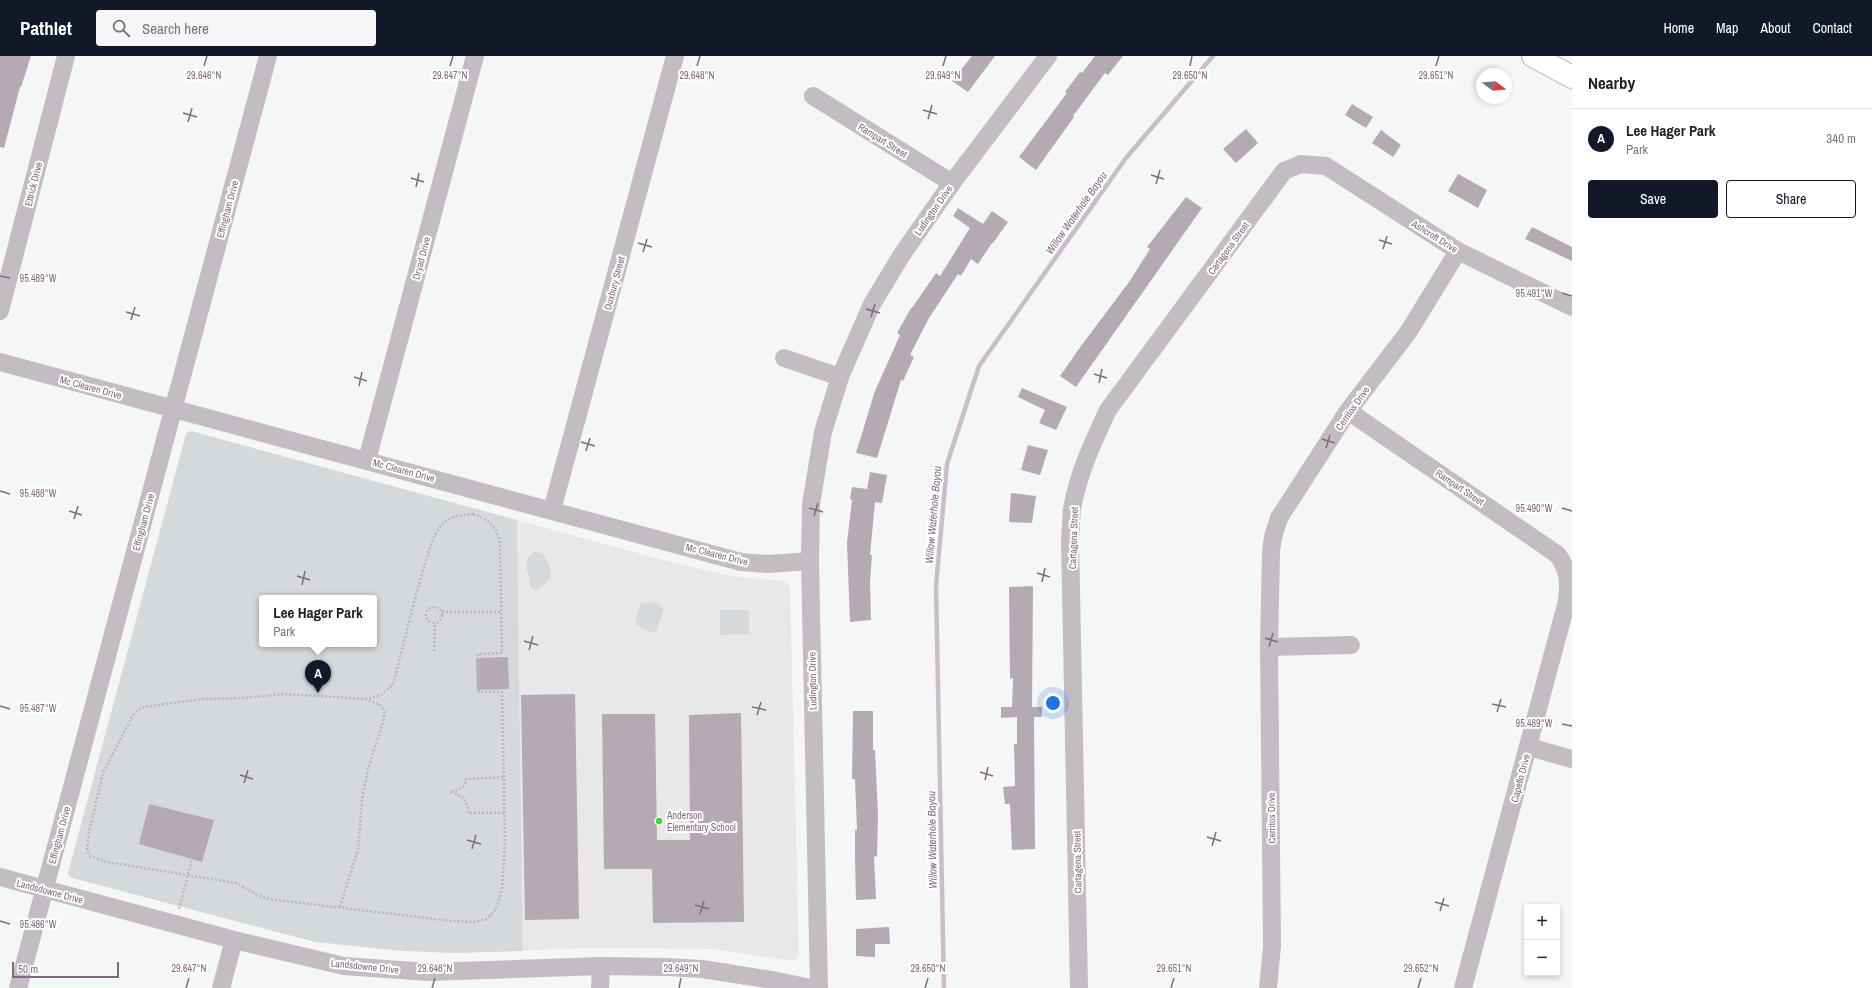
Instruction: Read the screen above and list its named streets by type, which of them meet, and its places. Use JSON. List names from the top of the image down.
{
  "streets": {
    "street": [
      "Rampart Street",
      "Ettrick Drive",
      "Effingham Drive",
      "Ludington Drive",
      "Ashcroft Drive",
      "Cartagena Street",
      "Dryad Drive",
      "Duxbury Street",
      "Mc Clearen Drive",
      "Cerritos Drive",
      "Capello Drive",
      "Landsdowne Drive"
    ]
  },
  "crossings": [
    ["Rampart Street", "Ludington Drive"],
    ["Rampart Street", "Cerritos Drive"],
    ["Rampart Street", "Capello Drive"],
    ["Effingham Drive", "Mc Clearen Drive"],
    ["Effingham Drive", "Landsdowne Drive"],
    ["Ludington Drive", "Mc Clearen Drive"],
    ["Ashcroft Drive", "Cartagena Street"],
    ["Ashcroft Drive", "Cerritos Drive"],
    ["Dryad Drive", "Mc Clearen Drive"],
    ["Duxbury Street", "Mc Clearen Drive"]
  ],
  "water": ["Willow Waterhole Bayou"],
  "places": ["Anderson Elementary School"],
  "scale_bar": "50 m",
  "north": "right",
  "page": {
    "header": "Pathlet",
    "search": "Search here",
    "nav": [
      "Home",
      "Map",
      "About",
      "Contact"
    ],
    "heading": "Nearby",
    "list": [
      {
        "mark": "A",
        "name": "Lee Hager Park",
        "note": "Park",
        "value": "340 m"
      }
    ],
    "buttons": ["Save", "Share"],
    "popup": ["Lee Hager Park", "Park"],
    "pins": "A",
    "map_buttons": ["+", "−"],
    "scale": "50 m"
  },
  "coordinates": [
    "29.646°N",
    "29.647°N",
    "29.648°N",
    "29.649°N",
    "29.650°N",
    "29.651°N",
    "95.489°W",
    "95.491°W",
    "95.488°W",
    "95.490°W",
    "95.487°W",
    "95.486°W",
    "29.652°N"
  ]
}
